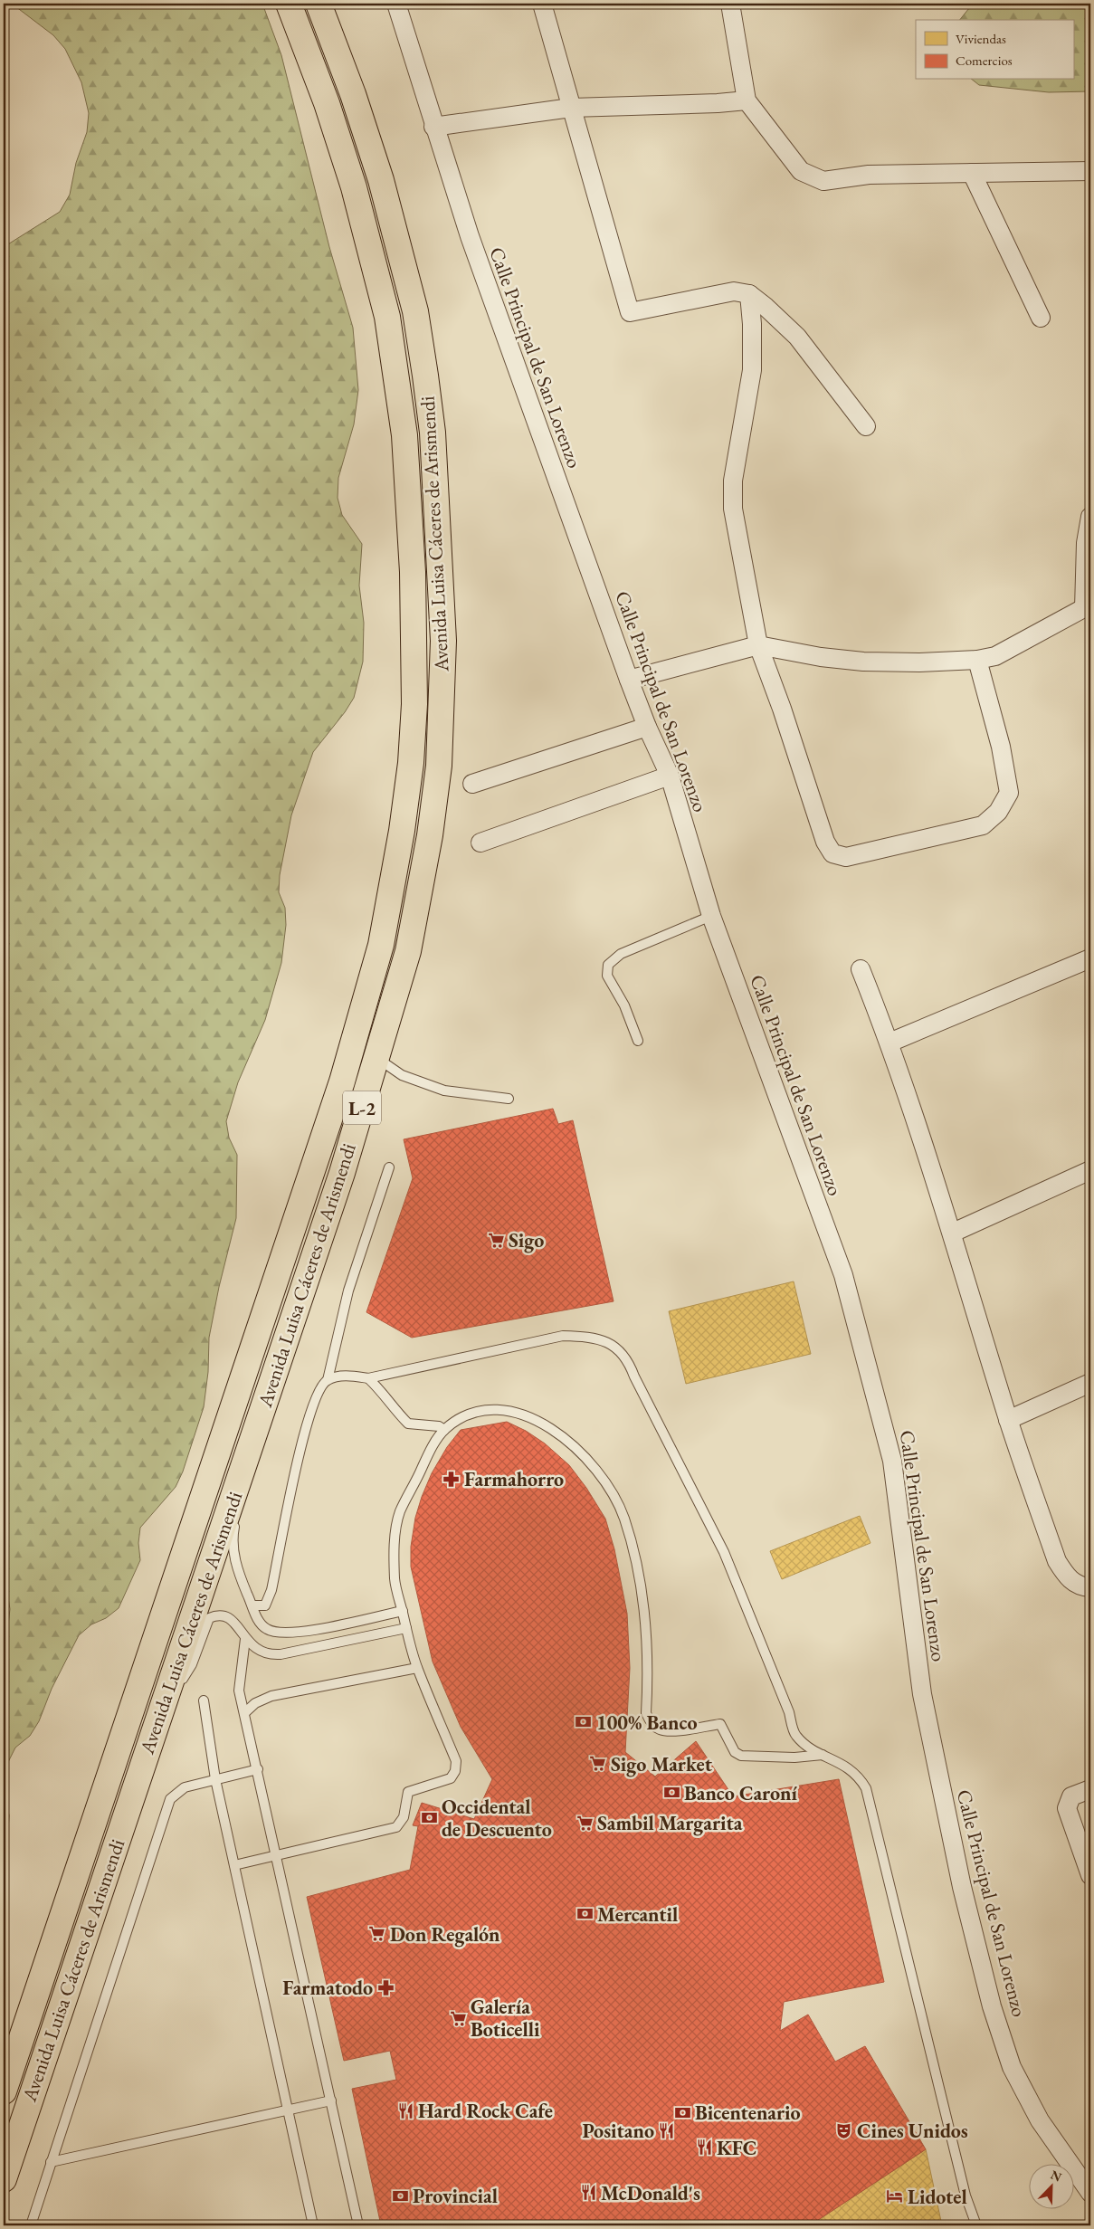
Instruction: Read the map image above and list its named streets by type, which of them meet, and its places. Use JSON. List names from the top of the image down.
{
  "streets": {
    "main road": ["Avenida Luisa Cáceres de Arismendi", "L-2"],
    "street": ["Calle Principal de San Lorenzo"]
  },
  "places": {
    "supermarket": [
      "Sigo",
      "Sigo Market",
      "Sambil Margarita",
      "Don Regalón",
      "Galería Boticelli"
    ],
    "pharmacy": ["Farmahorro", "Farmatodo"],
    "bank": [
      "100% Banco",
      "Banco Caroní",
      "Occidental de Descuento",
      "Mercantil",
      "Bicentenario",
      "Provincial"
    ],
    "restaurant": [
      "Hard Rock Cafe",
      "Positano",
      "KFC",
      "McDonald's"
    ],
    "theatre": ["Cines Unidos"],
    "hotel": ["Lidotel"]
  },
  "legend": ["Viviendas", "Comercios"],
  "north": "top right"
}
